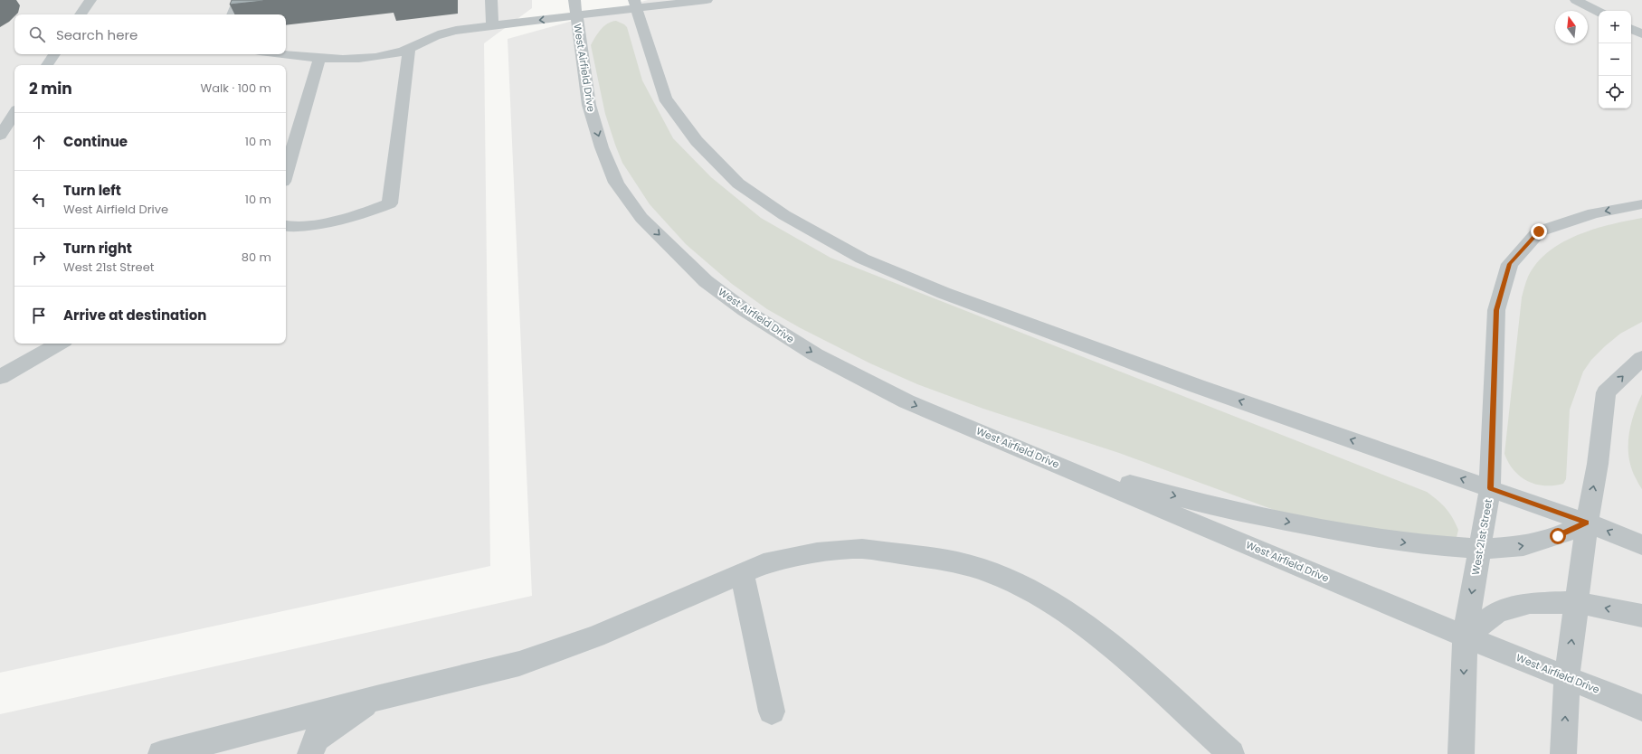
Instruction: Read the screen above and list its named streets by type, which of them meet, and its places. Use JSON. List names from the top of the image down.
{
  "streets": {
    "street": ["West Airfield Drive", "West 21st Street"]
  },
  "crossings": [
    ["West Airfield Drive", "West 21st Street"]
  ],
  "north": "top",
  "page": {
    "map_buttons": ["+", "−"],
    "search": "Search here",
    "heading": ["2 min", "Walk · 100 m"],
    "list": [
      ["Continue", "10 m"],
      ["Turn left", "West Airfield Drive", "10 m"],
      ["Turn right", "West 21st Street", "80 m"],
      "Arrive at destination"
    ]
  }
}
